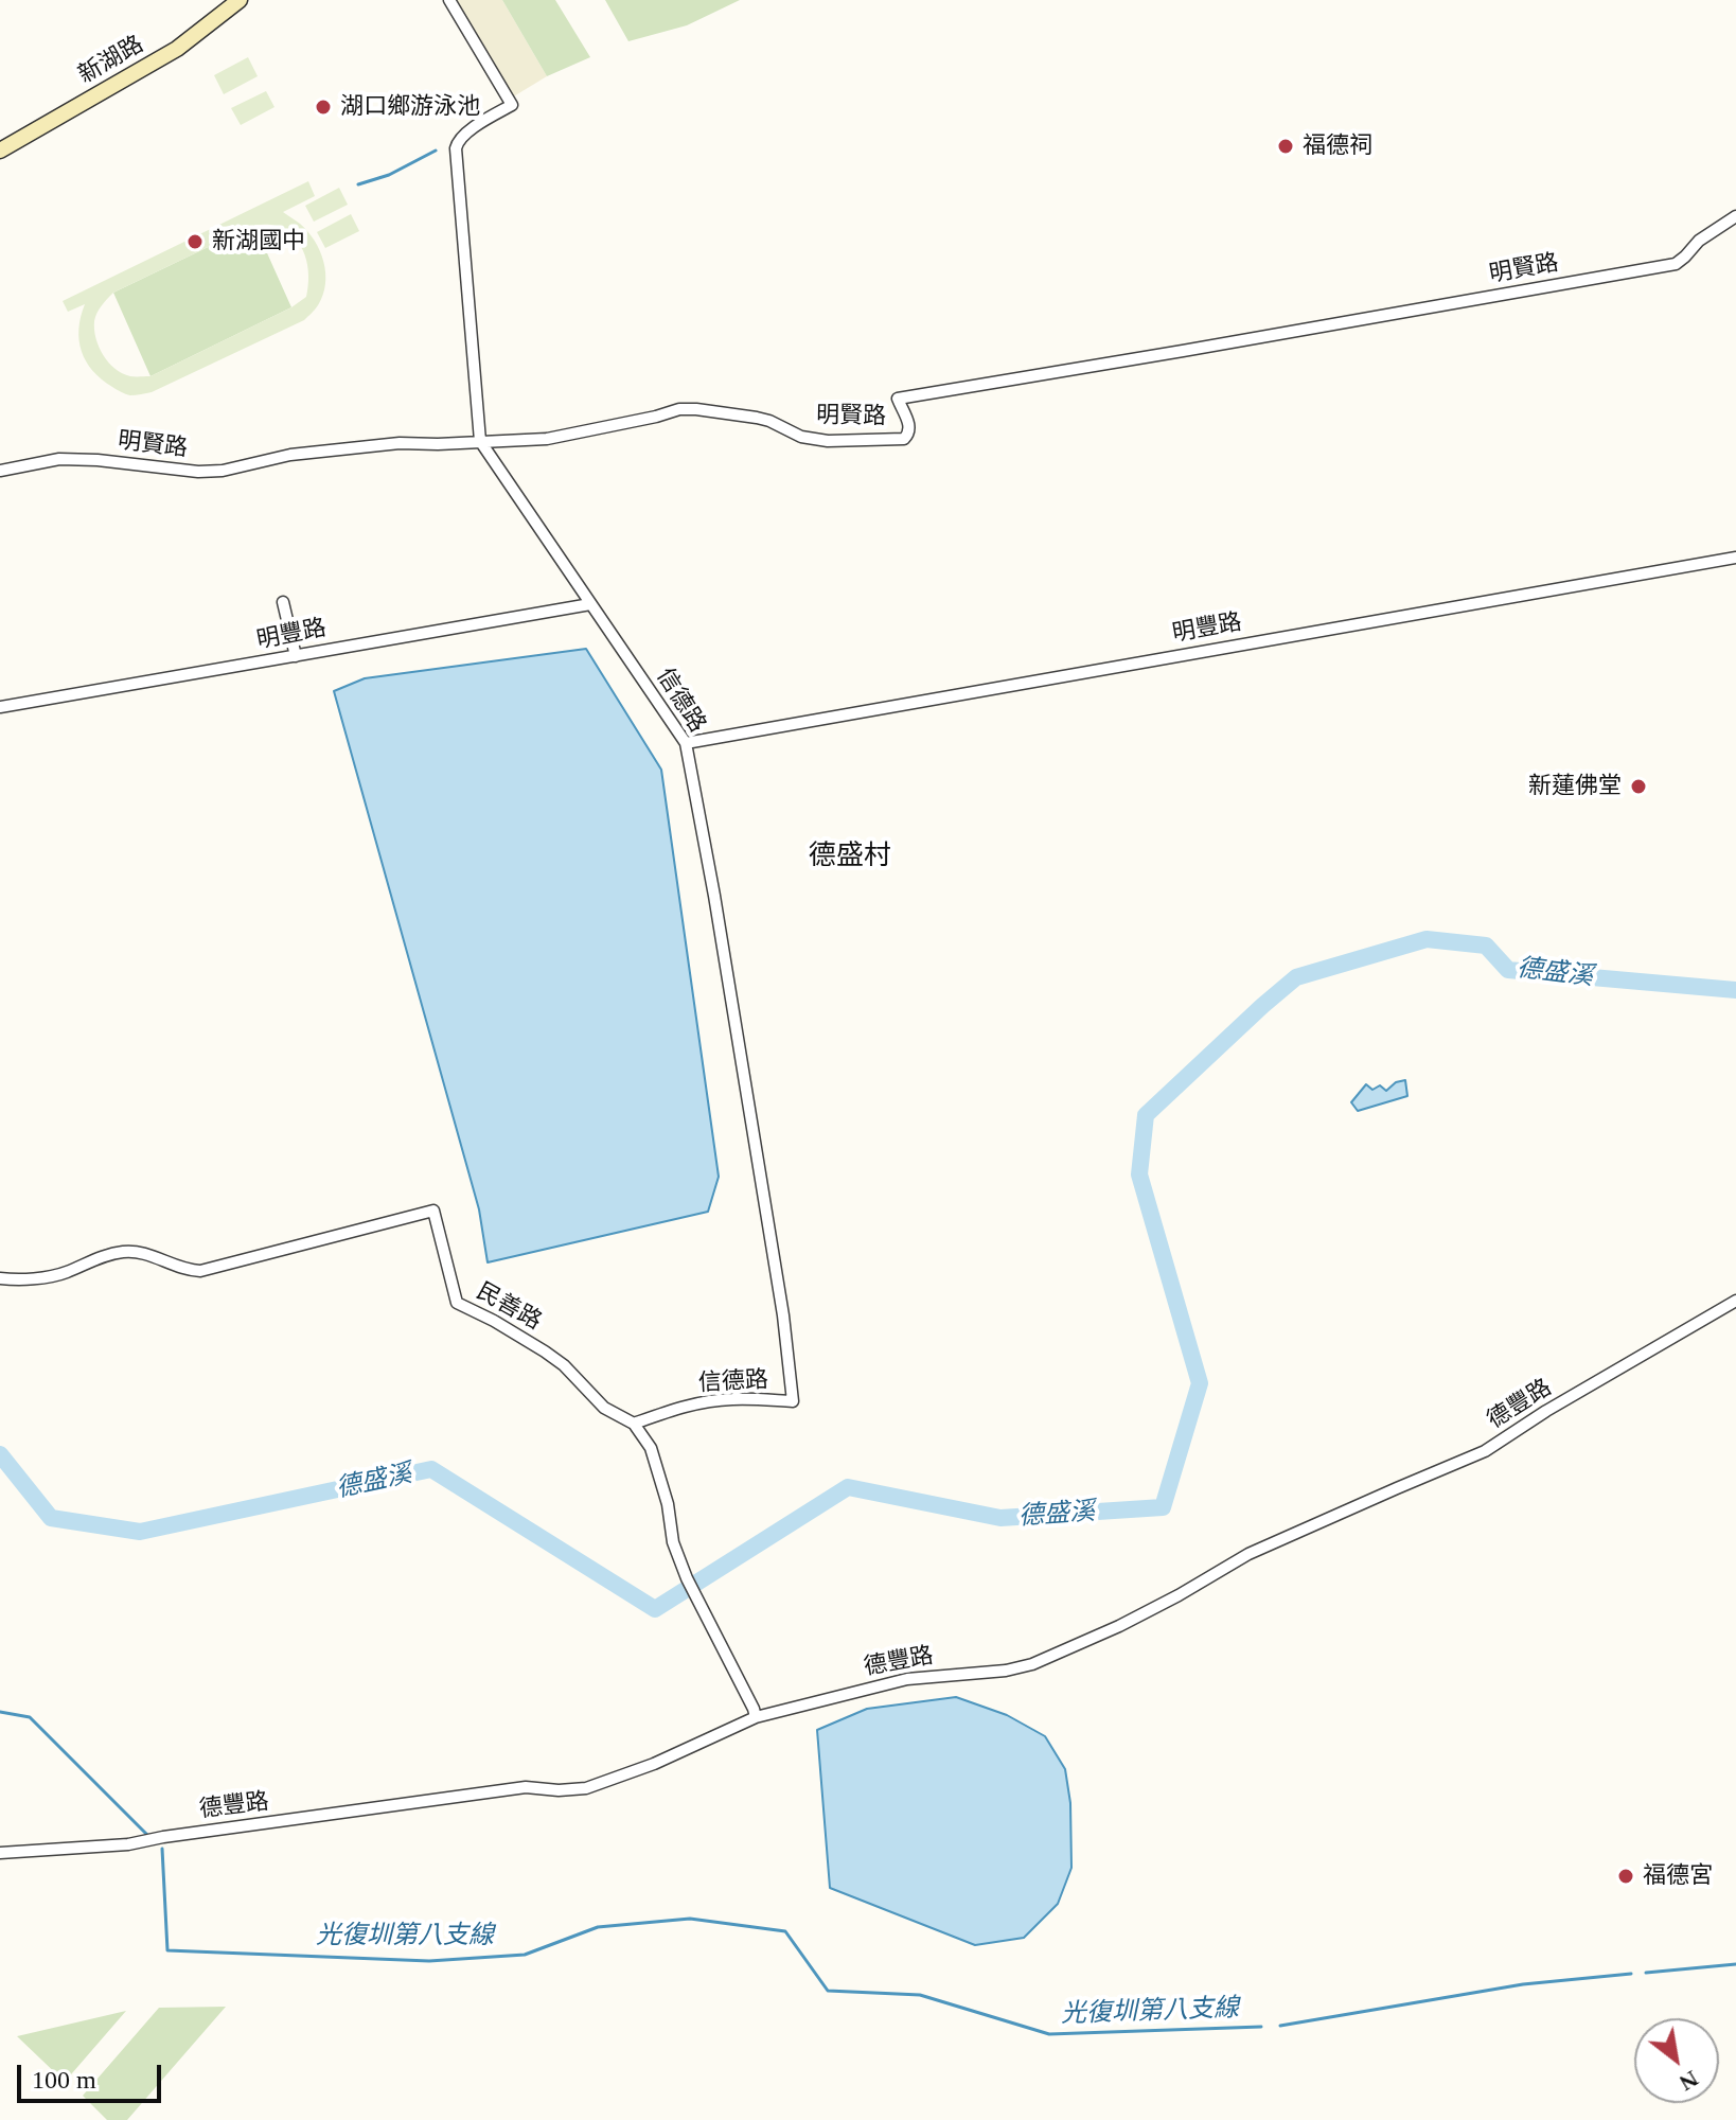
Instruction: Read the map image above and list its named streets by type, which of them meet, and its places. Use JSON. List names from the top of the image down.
{
  "streets": {
    "street": [
      "新湖路",
      "明賢路",
      "明豐路",
      "信德路",
      "民善路",
      "德豐路"
    ]
  },
  "crossings": [
    ["明賢路", "信德路"],
    ["明豐路", "信德路"],
    ["信德路", "民善路"],
    ["民善路", "德豐路"]
  ],
  "districts": ["德盛村"],
  "water": ["德盛溪", "光復圳第八支線"],
  "places": [
    "湖口鄉游泳池",
    "福德祠",
    "新湖國中",
    "新蓮佛堂",
    "福德宮"
  ],
  "scale_bar": "100 m",
  "north": "bottom right"
}
